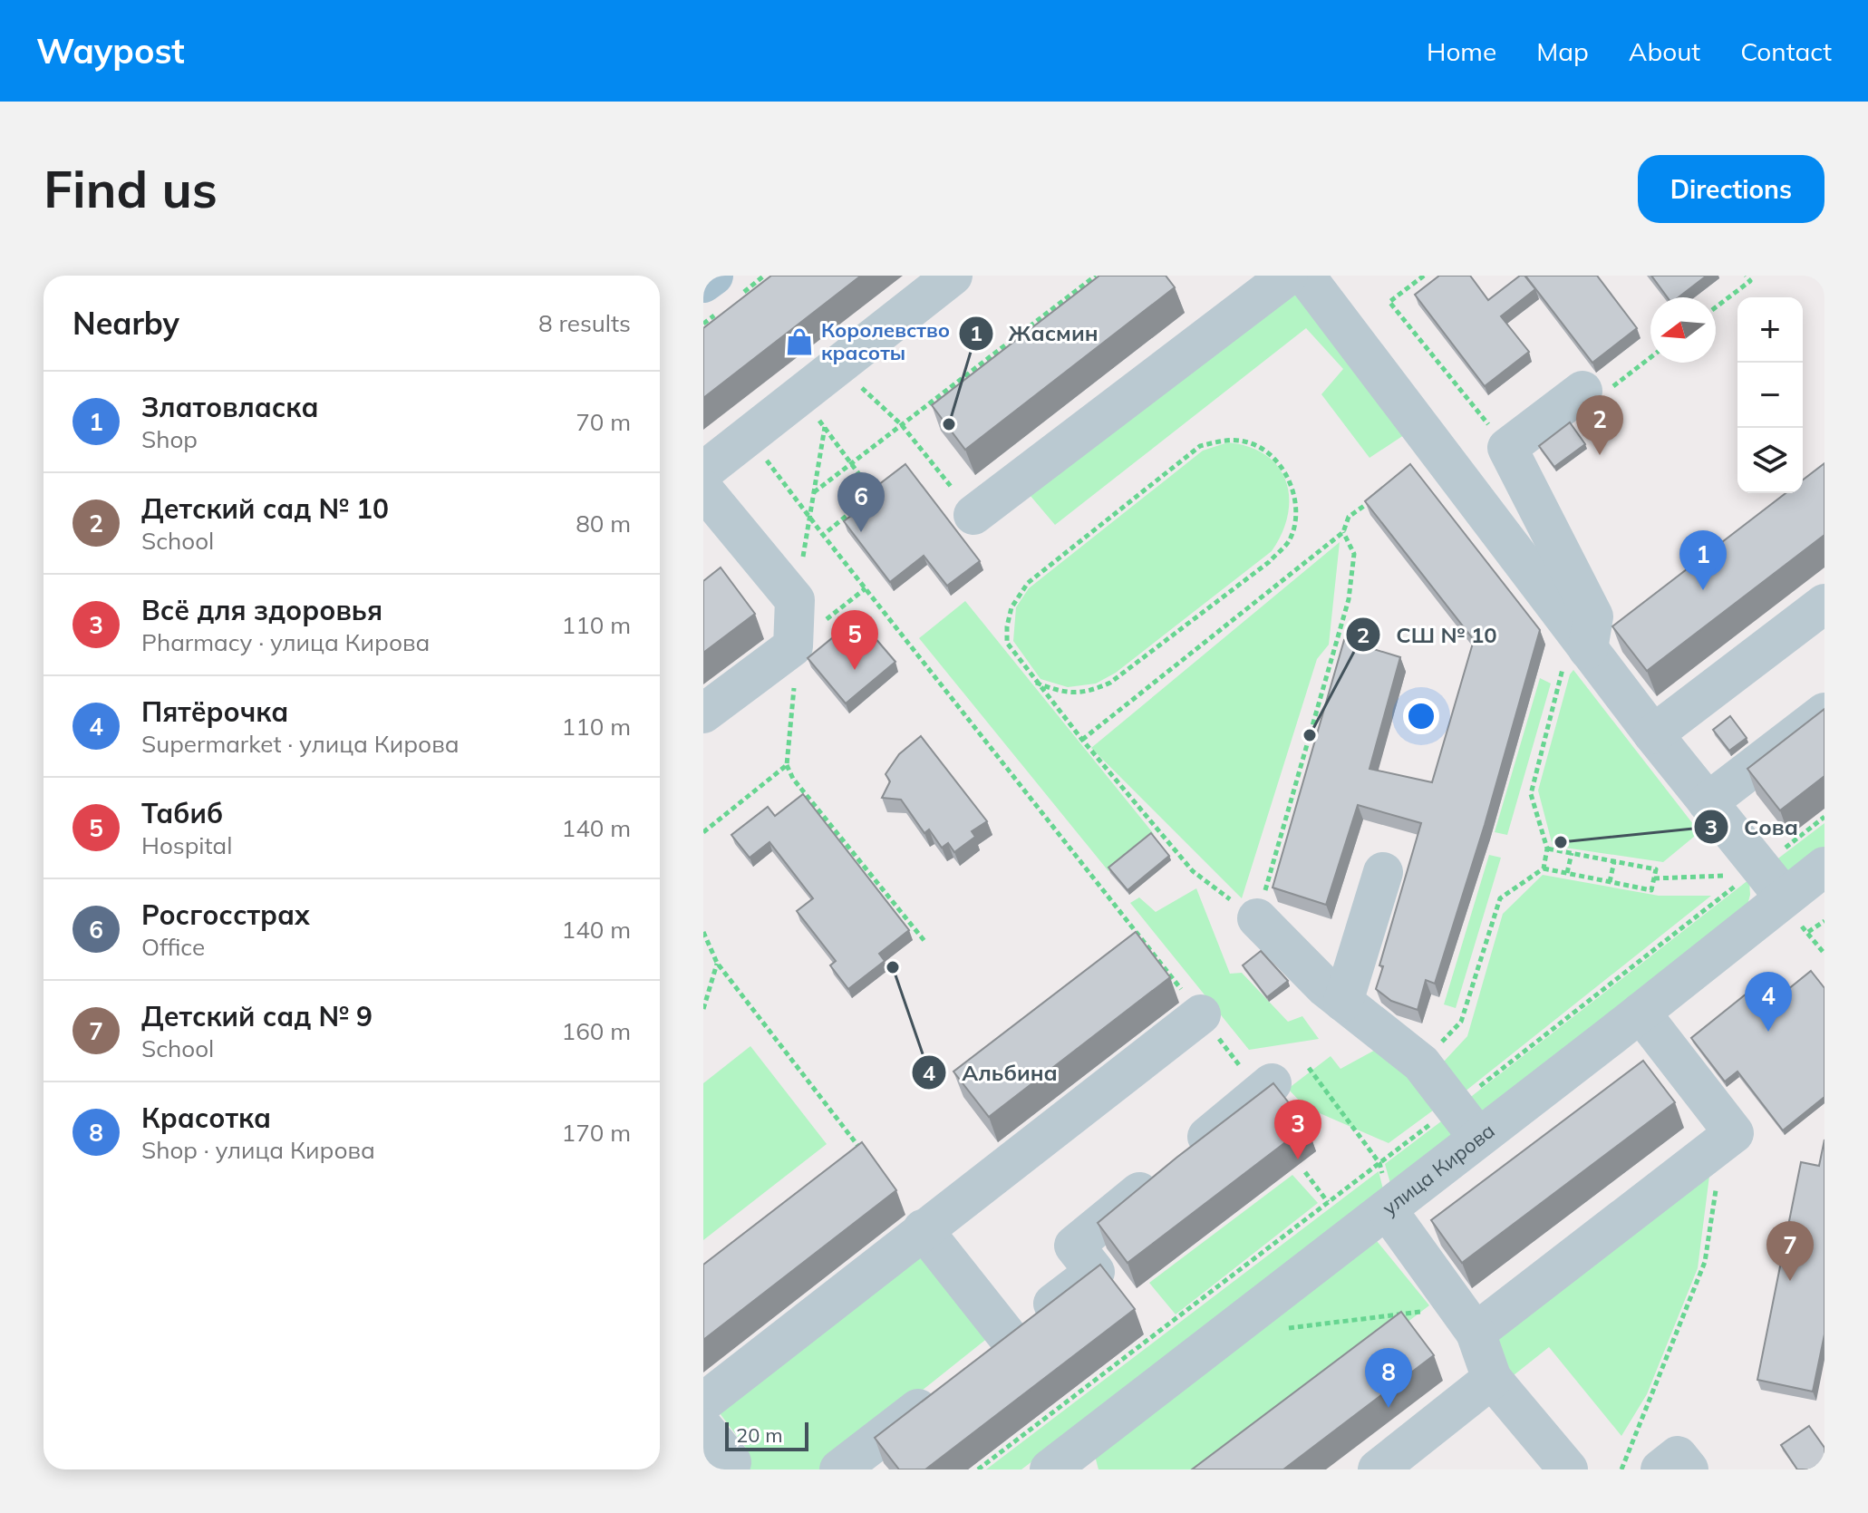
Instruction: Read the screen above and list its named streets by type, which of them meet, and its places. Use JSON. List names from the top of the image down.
{
  "streets": {
    "street": ["улица Кирова"]
  },
  "places": {
    "shop": ["Королевство красоты"],
    "other": [
      "Жасмин",
      "СШ № 10",
      "Сова",
      "Альбина"
    ]
  },
  "scale_bar": "20 m",
  "north": "left",
  "page": {
    "header": "Waypost",
    "nav": [
      "Home",
      "Map",
      "About",
      "Contact"
    ],
    "buttons": "Directions",
    "title": "Find us",
    "heading": ["Nearby", "8 results"],
    "map_buttons": ["+", "−"],
    "list": [
      {
        "mark": "1",
        "name": "Златовласка",
        "note": "Shop",
        "value": "70 m"
      },
      {
        "mark": "2",
        "name": "Детский сад № 10",
        "note": "School",
        "value": "80 m"
      },
      {
        "mark": "3",
        "name": "Всё для здоровья",
        "note": "Pharmacy · улица Кирова",
        "value": "110 m"
      },
      {
        "mark": "4",
        "name": "Пятёрочка",
        "note": "Supermarket · улица Кирова",
        "value": "110 m"
      },
      {
        "mark": "5",
        "name": "Табиб",
        "note": "Hospital",
        "value": "140 m"
      },
      {
        "mark": "6",
        "name": "Росгосстрах",
        "note": "Office",
        "value": "140 m"
      },
      {
        "mark": "7",
        "name": "Детский сад № 9",
        "note": "School",
        "value": "160 m"
      },
      {
        "mark": "8",
        "name": "Красотка",
        "note": "Shop · улица Кирова",
        "value": "170 m"
      }
    ],
    "pins": [
      "2",
      "6",
      "1",
      "5",
      "4",
      "3",
      "7",
      "8"
    ],
    "scale": "20 m"
  }
}
